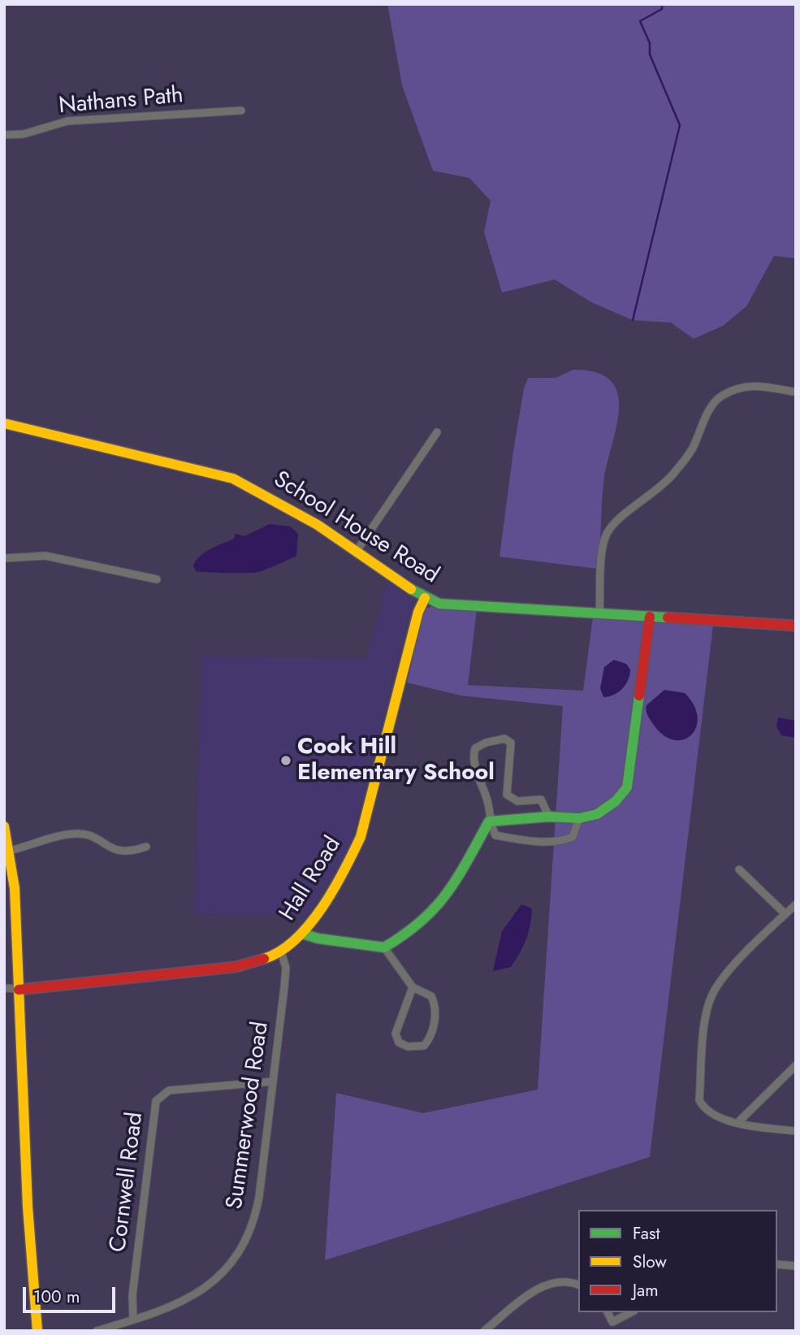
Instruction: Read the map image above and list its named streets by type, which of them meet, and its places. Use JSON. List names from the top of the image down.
{
  "streets": {
    "street": [
      "Nathans Path",
      "School House Road",
      "Hall Road",
      "Summerwood Road",
      "Cornwell Road"
    ]
  },
  "crossings": [
    ["School House Road", "Hall Road"],
    ["Hall Road", "Summerwood Road"],
    ["Summerwood Road", "Cornwell Road"]
  ],
  "places": ["Cook Hill Elementary School"],
  "legend": ["Fast", "Slow", "Jam"],
  "scale_bar": "100 m"
}
